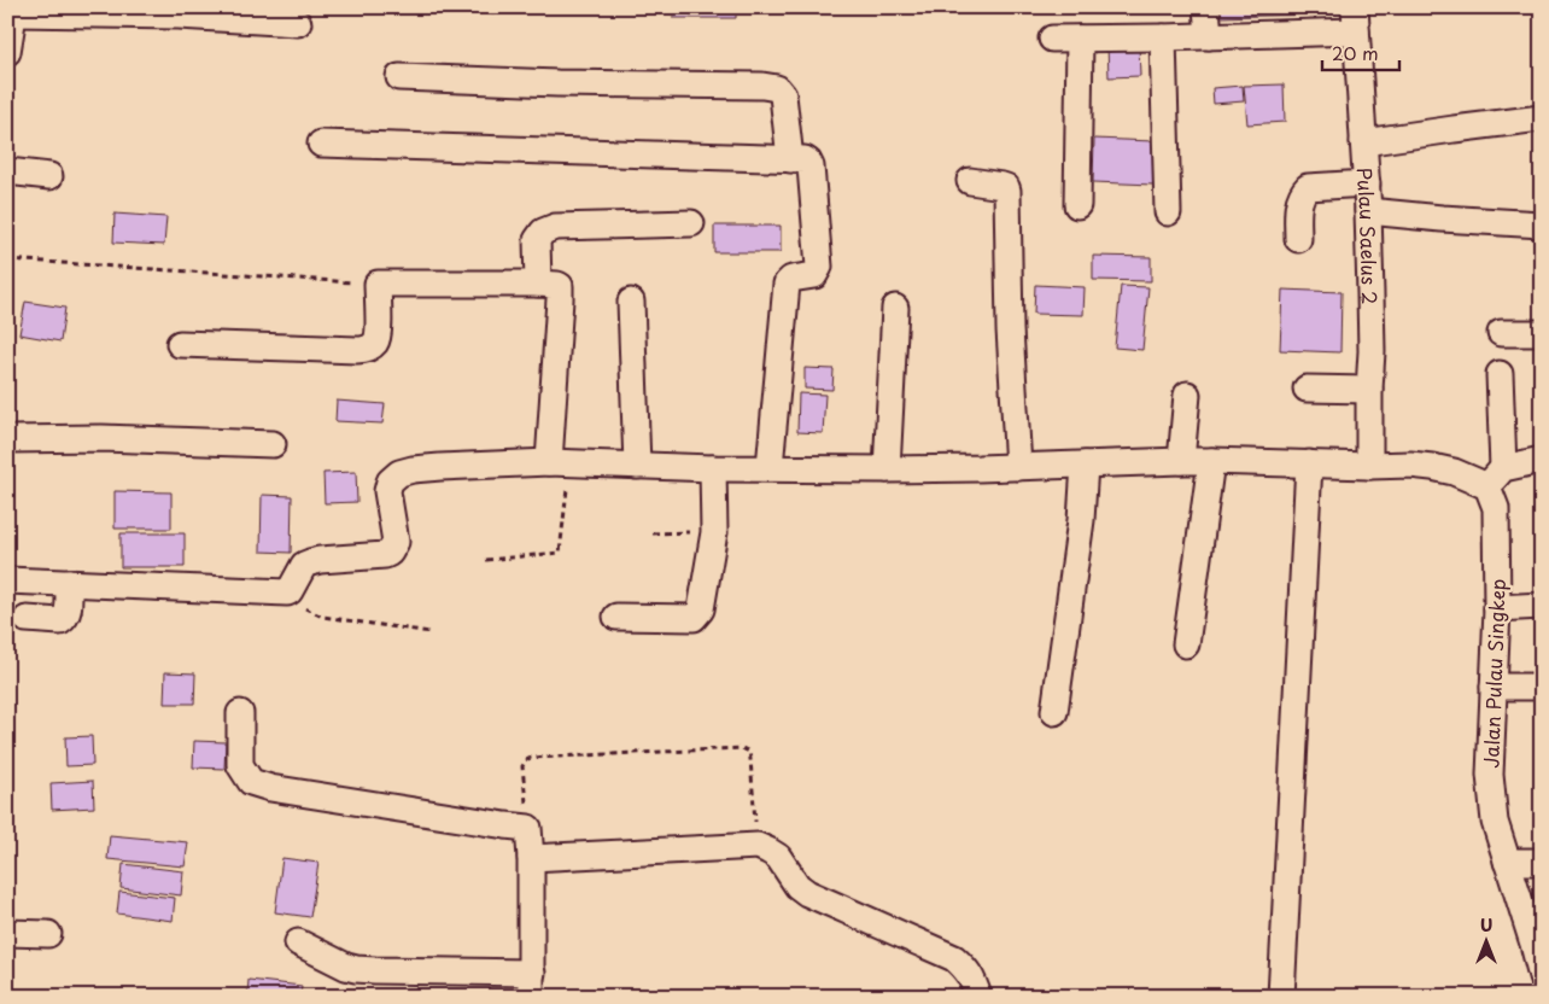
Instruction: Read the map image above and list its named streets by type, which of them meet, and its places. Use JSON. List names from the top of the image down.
{
  "streets": {
    "street": ["Pulau Saelus 2", "Jalan Pulau Singkep"]
  },
  "scale_bar": "20 m",
  "north": "top"
}
